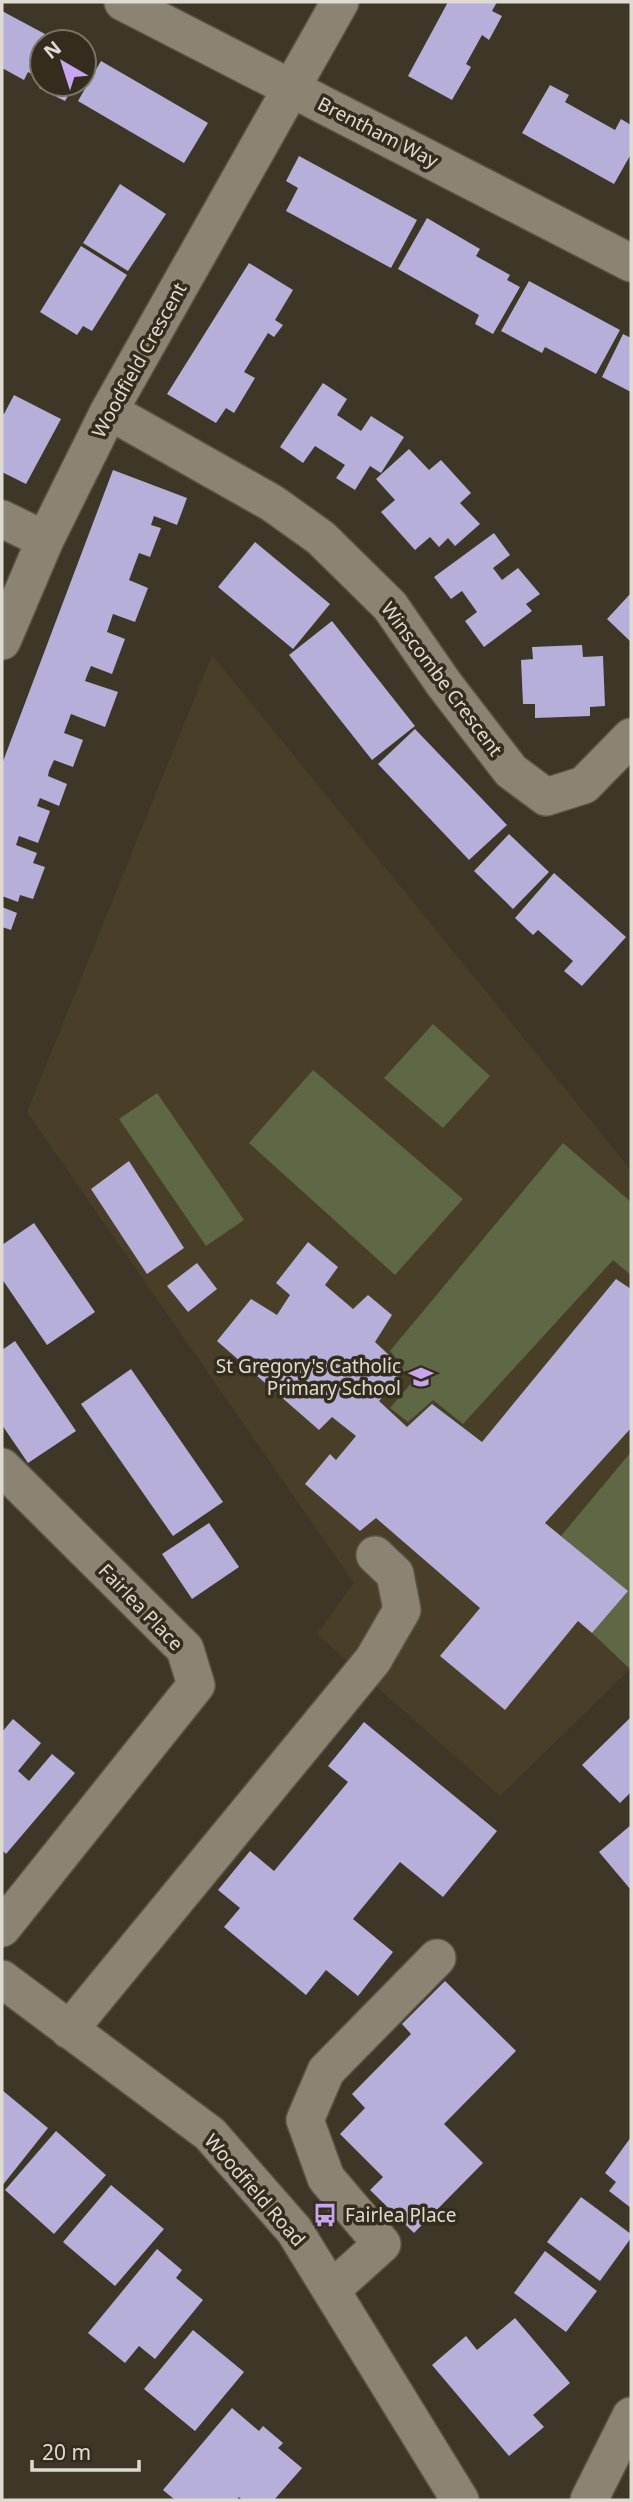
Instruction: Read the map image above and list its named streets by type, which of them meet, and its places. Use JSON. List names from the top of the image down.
{
  "streets": {
    "street": [
      "Brentham Way",
      "Woodfield Crescent",
      "Winscombe Crescent",
      "Fairlea Place",
      "Woodfield Road"
    ]
  },
  "crossings": [
    ["Brentham Way", "Woodfield Crescent"],
    ["Woodfield Crescent", "Winscombe Crescent"]
  ],
  "places": {
    "school or university": ["St Gregory's Catholic Primary School"],
    "bus stop": ["Fairlea Place"]
  },
  "scale_bar": "20 m",
  "north": "top left"
}
